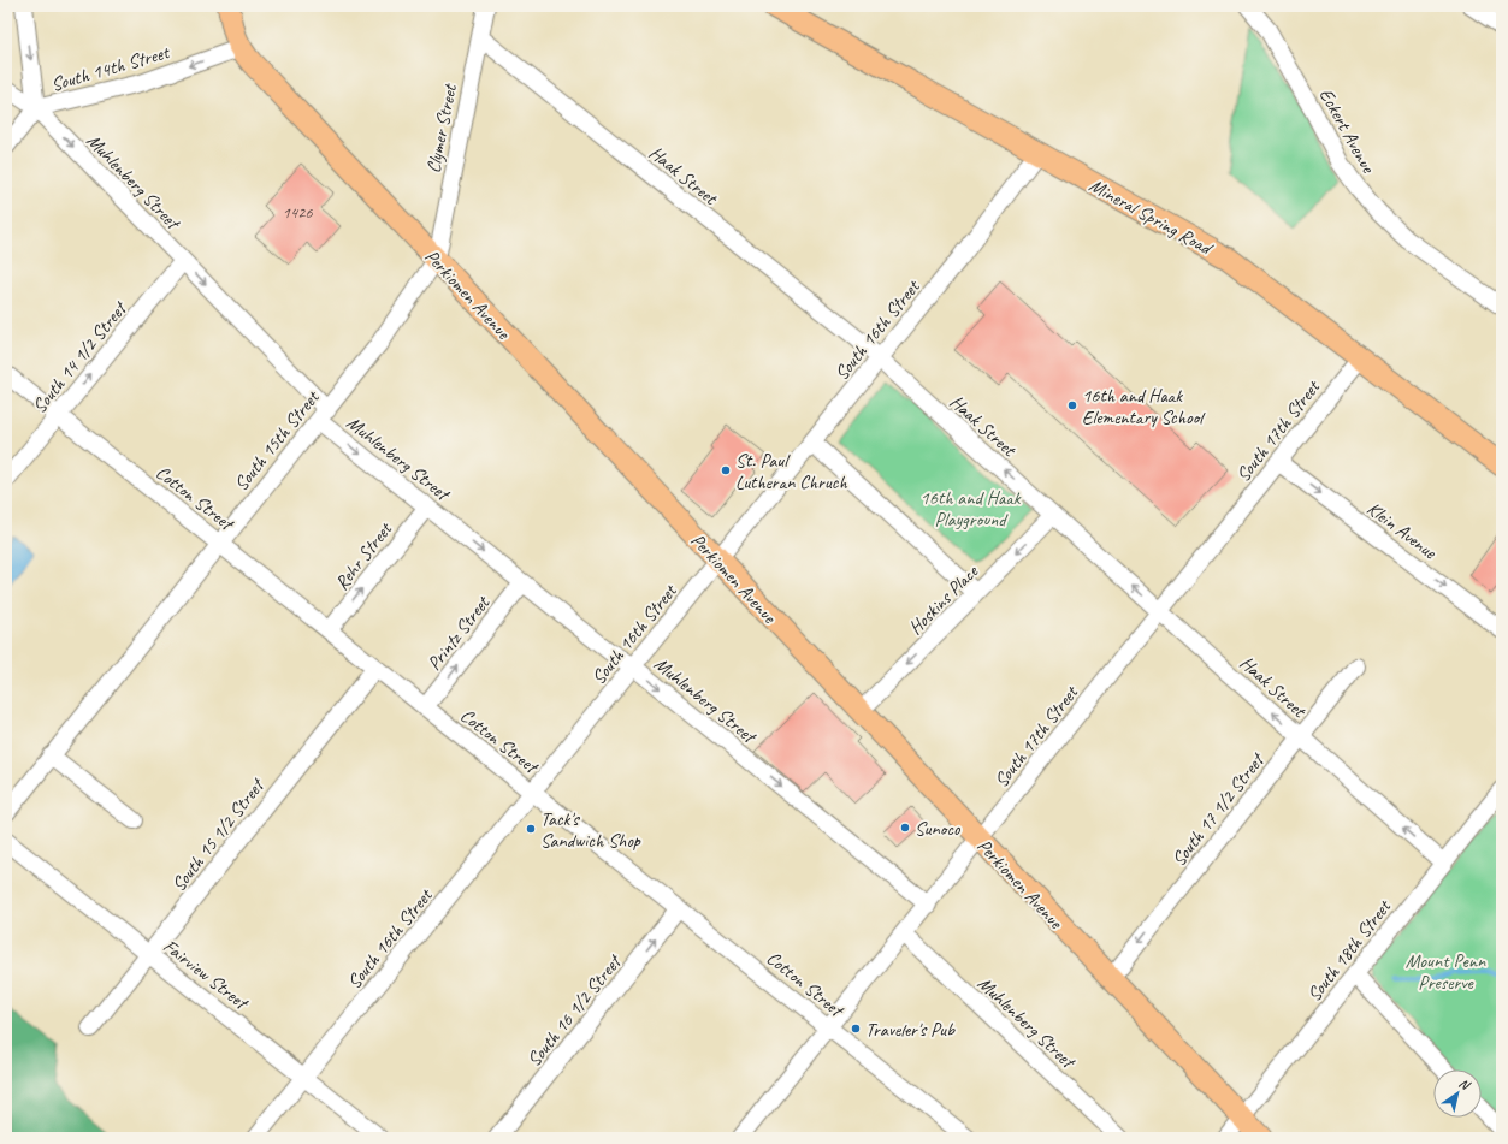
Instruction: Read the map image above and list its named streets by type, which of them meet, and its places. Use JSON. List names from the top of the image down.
{
  "streets": {
    "main road": ["Mineral Spring Road", "Perkiomen Avenue"],
    "street": [
      "South 14th Street",
      "Clymer Street",
      "Eckert Avenue",
      "Haak Street",
      "Muhlenberg Street",
      "South 16th Street",
      "South 14 1/2 Street",
      "South 17th Street",
      "South 15th Street",
      "Cotton Street",
      "Klein Avenue",
      "Rehr Street",
      "Hoskins Place",
      "Printz Street",
      "South 17 1/2 Street",
      "South 15 1/2 Street",
      "South 18th Street",
      "Fairview Street",
      "South 16 1/2 Street"
    ]
  },
  "crossings": [
    ["South 14th Street", "Muhlenberg Street"],
    ["South 14th Street", "Perkiomen Avenue"],
    ["Clymer Street", "Haak Street"],
    ["Clymer Street", "Perkiomen Avenue"],
    ["Clymer Street", "South 15th Street"],
    ["Haak Street", "South 16th Street"],
    ["Haak Street", "South 17th Street"],
    ["Haak Street", "Hoskins Place"],
    ["Haak Street", "South 17 1/2 Street"],
    ["Haak Street", "South 18th Street"],
    ["Muhlenberg Street", "South 16th Street"],
    ["Muhlenberg Street", "South 14 1/2 Street"],
    ["Muhlenberg Street", "South 17th Street"],
    ["Muhlenberg Street", "South 15th Street"],
    ["Muhlenberg Street", "Rehr Street"],
    ["Muhlenberg Street", "Printz Street"],
    ["Mineral Spring Road", "South 16th Street"],
    ["Mineral Spring Road", "South 17th Street"],
    ["Perkiomen Avenue", "South 16th Street"],
    ["Perkiomen Avenue", "South 17th Street"],
    ["Perkiomen Avenue", "South 15th Street"],
    ["Perkiomen Avenue", "Hoskins Place"],
    ["Perkiomen Avenue", "South 17 1/2 Street"],
    ["Perkiomen Avenue", "South 18th Street"],
    ["South 16th Street", "Cotton Street"],
    ["South 16th Street", "Fairview Street"],
    ["South 14 1/2 Street", "Cotton Street"],
    ["South 17th Street", "Cotton Street"],
    ["South 17th Street", "Klein Avenue"],
    ["South 15th Street", "Cotton Street"],
    ["Cotton Street", "Rehr Street"],
    ["Cotton Street", "Printz Street"],
    ["Cotton Street", "South 15 1/2 Street"],
    ["Cotton Street", "South 16 1/2 Street"],
    ["South 15 1/2 Street", "Fairview Street"]
  ],
  "one_way": [
    "South 14th Street",
    "Haak Street",
    "Muhlenberg Street",
    "South 14 1/2 Street",
    "Klein Avenue",
    "Rehr Street",
    "Hoskins Place",
    "Printz Street",
    "South 17 1/2 Street",
    "South 16 1/2 Street"
  ],
  "parks": ["16th and Haak Playground", "Mount Penn Preserve"],
  "places": [
    "16th and Haak Elementary School",
    "St. Paul Lutheran Chruch",
    "Sunoco",
    "Tack's Sandwich Shop",
    "Traveler's Pub"
  ],
  "house_numbers": ["1426"],
  "north": "top right"
}
